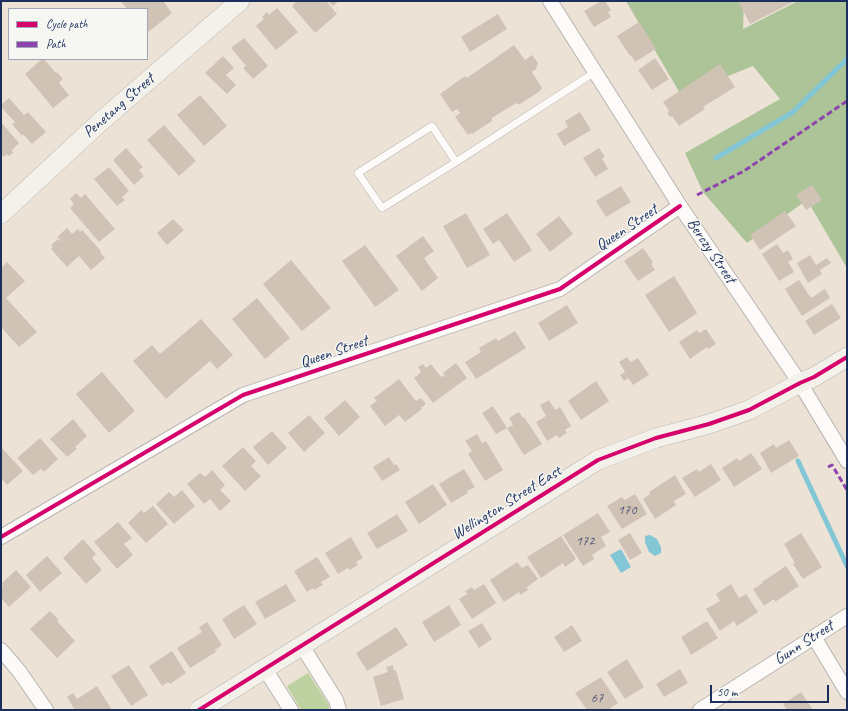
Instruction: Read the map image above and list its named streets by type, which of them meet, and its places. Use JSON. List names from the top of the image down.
{
  "streets": {
    "street": [
      "Penetang Street",
      "Queen Street",
      "Berczy Street",
      "Wellington Street East",
      "Gunn Street"
    ]
  },
  "crossings": [
    ["Queen Street", "Berczy Street"],
    ["Berczy Street", "Wellington Street East"]
  ],
  "house_numbers": ["170", "172", "67"],
  "legend": ["Cycle path", "Path"],
  "scale_bar": "50 m"
}
